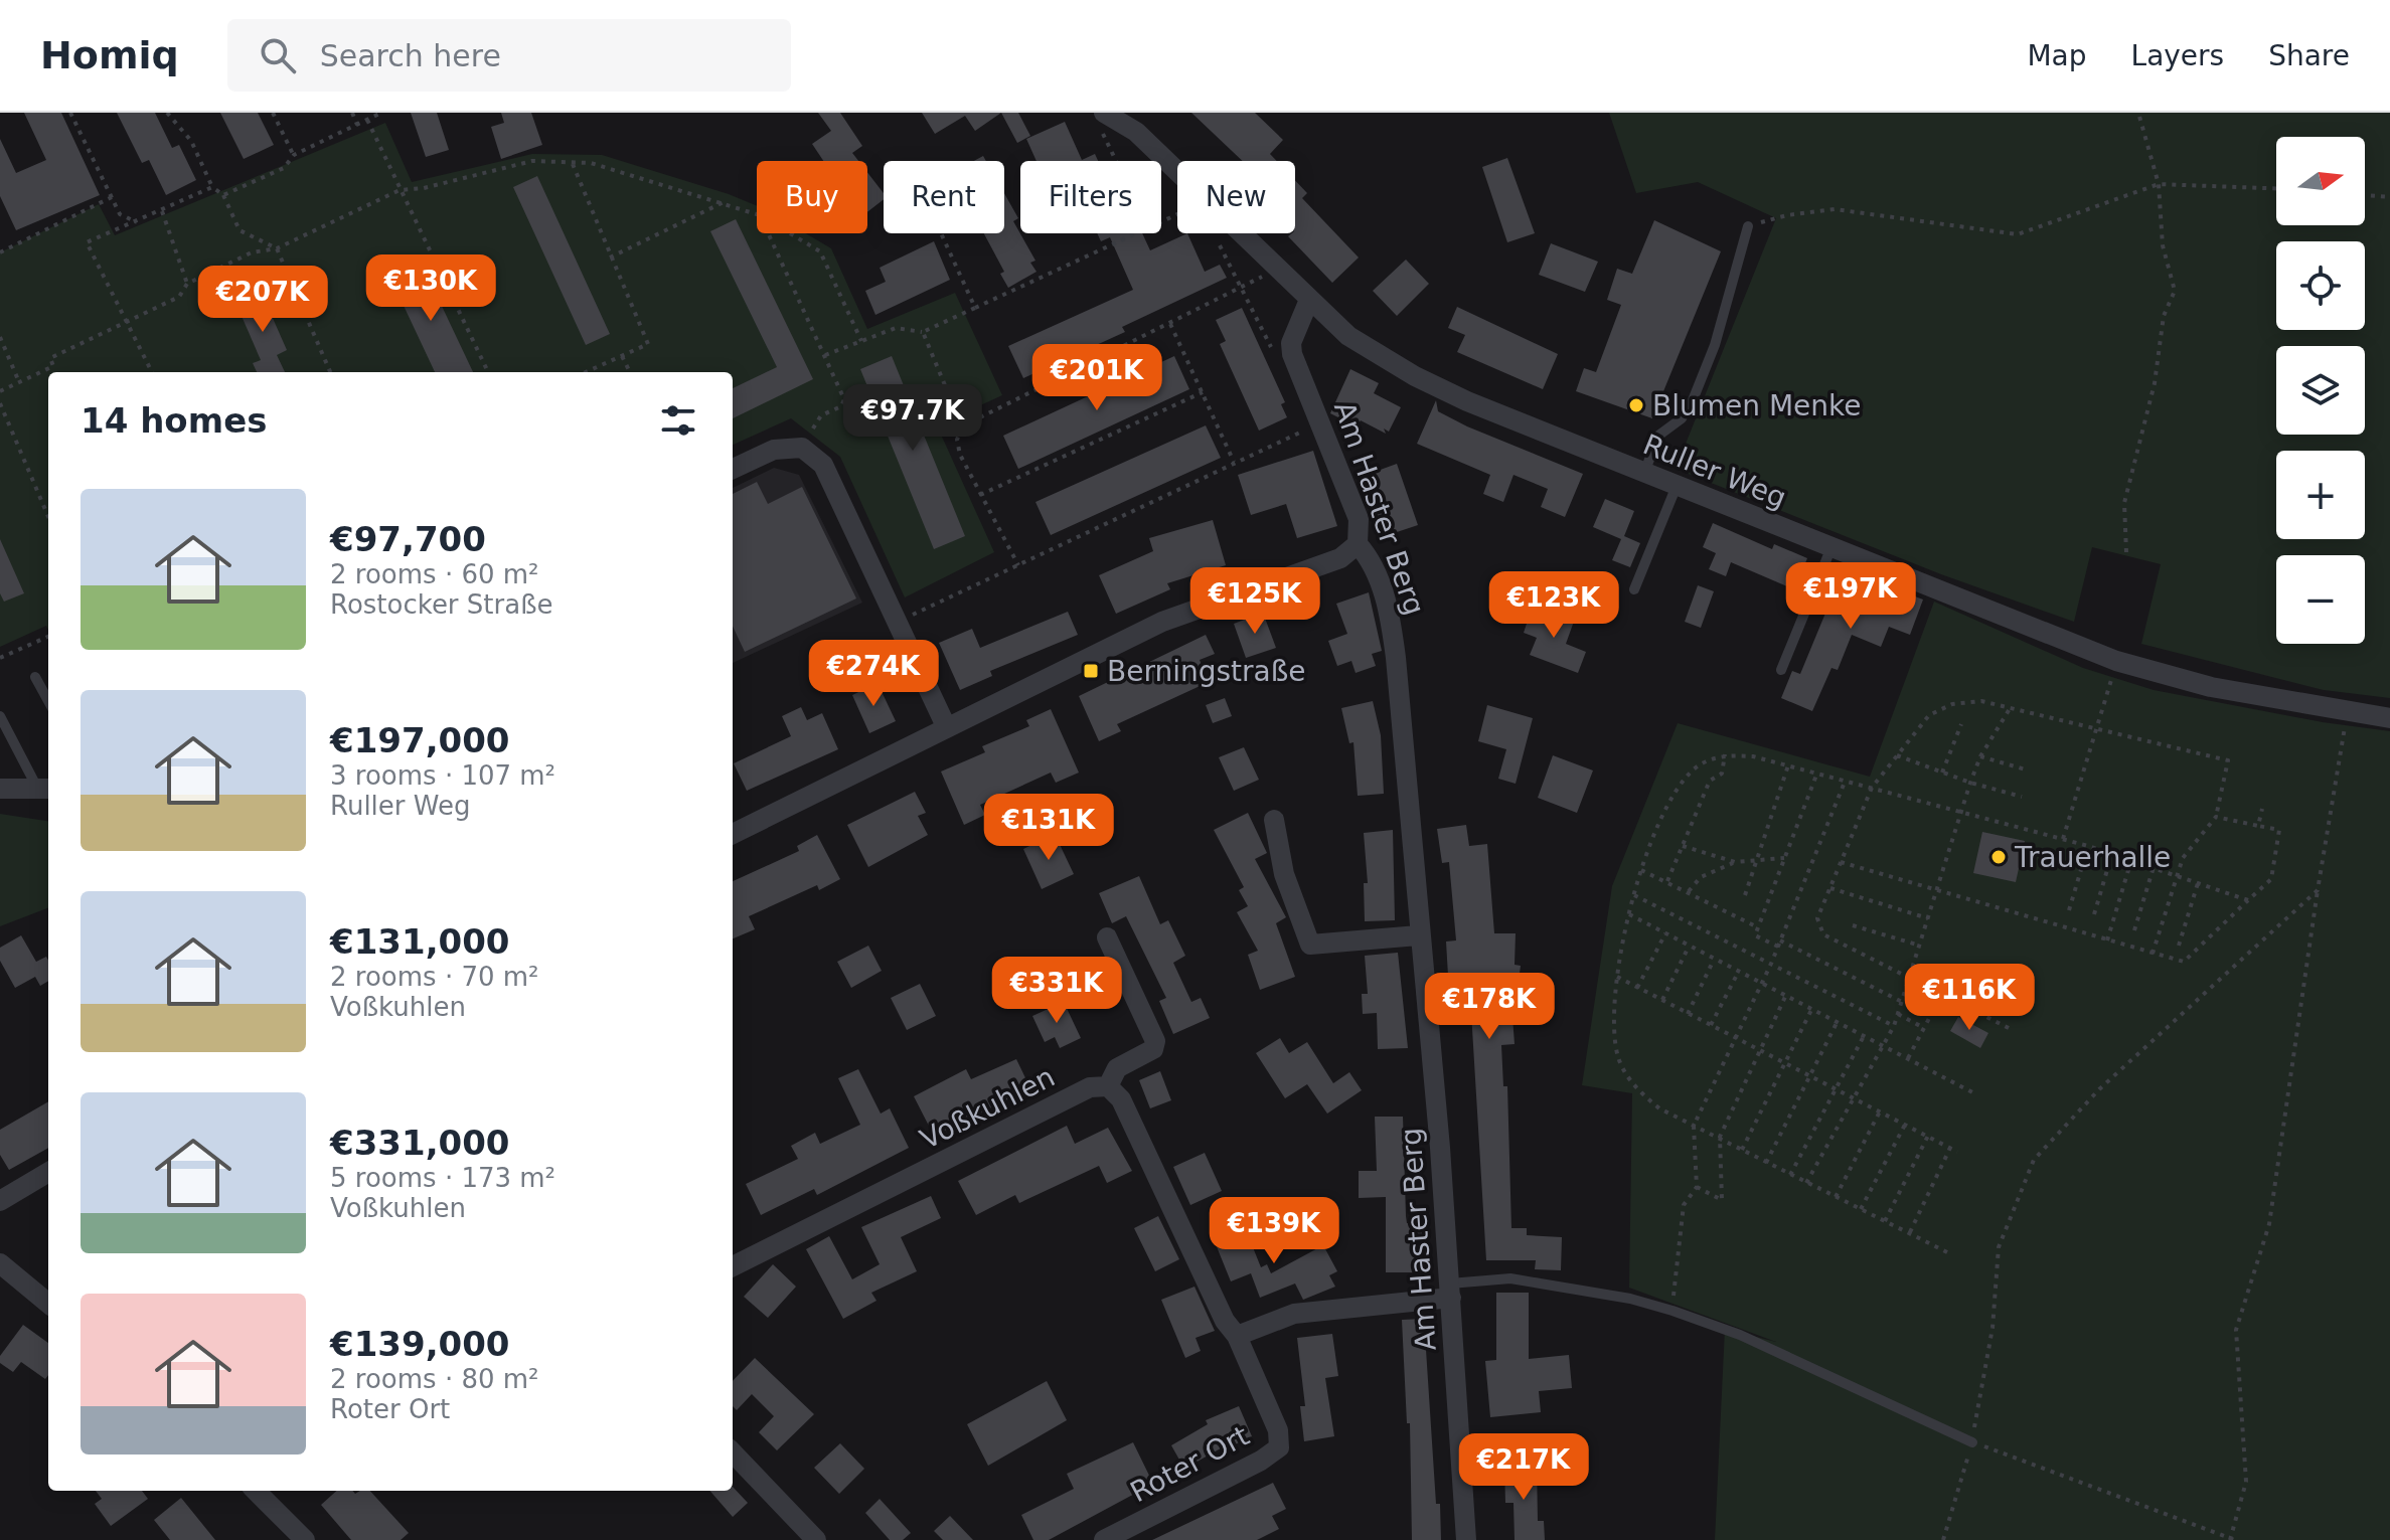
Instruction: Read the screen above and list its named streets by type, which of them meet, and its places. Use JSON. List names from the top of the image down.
{
  "streets": {
    "street": [
      "Ruller Weg",
      "Am Haster Berg",
      "Voßkuhlen",
      "Roter Ort"
    ]
  },
  "crossings": [
    ["Voßkuhlen", "Roter Ort"]
  ],
  "places": {
    "other": ["Blumen Menke", "Trauerhalle"],
    "transit": ["Berningstraße"]
  },
  "north": "right",
  "page": {
    "header": "Homiq",
    "search": "Search here",
    "nav": ["Map", "Layers", "Share"],
    "map_buttons": ["+", "−"],
    "chip": [
      "Buy",
      "Rent",
      "Filters",
      "New"
    ],
    "price": [
      "€130K",
      "€207K",
      "€201K",
      "€97.7K",
      "€197K",
      "€125K",
      "€123K",
      "€274K",
      "€131K",
      "€331K",
      "€116K",
      "€178K",
      "€139K",
      "€217K"
    ],
    "heading": "14 homes",
    "list": [
      {
        "name": "€97,700",
        "note": "2 rooms · 60 m² · Rostocker Straße"
      },
      {
        "name": "€197,000",
        "note": "3 rooms · 107 m² · Ruller Weg"
      },
      {
        "name": "€131,000",
        "note": "2 rooms · 70 m² · Voßkuhlen"
      },
      {
        "name": "€331,000",
        "note": "5 rooms · 173 m² · Voßkuhlen"
      },
      {
        "name": "€139,000",
        "note": "2 rooms · 80 m² · Roter Ort"
      }
    ]
  }
}
